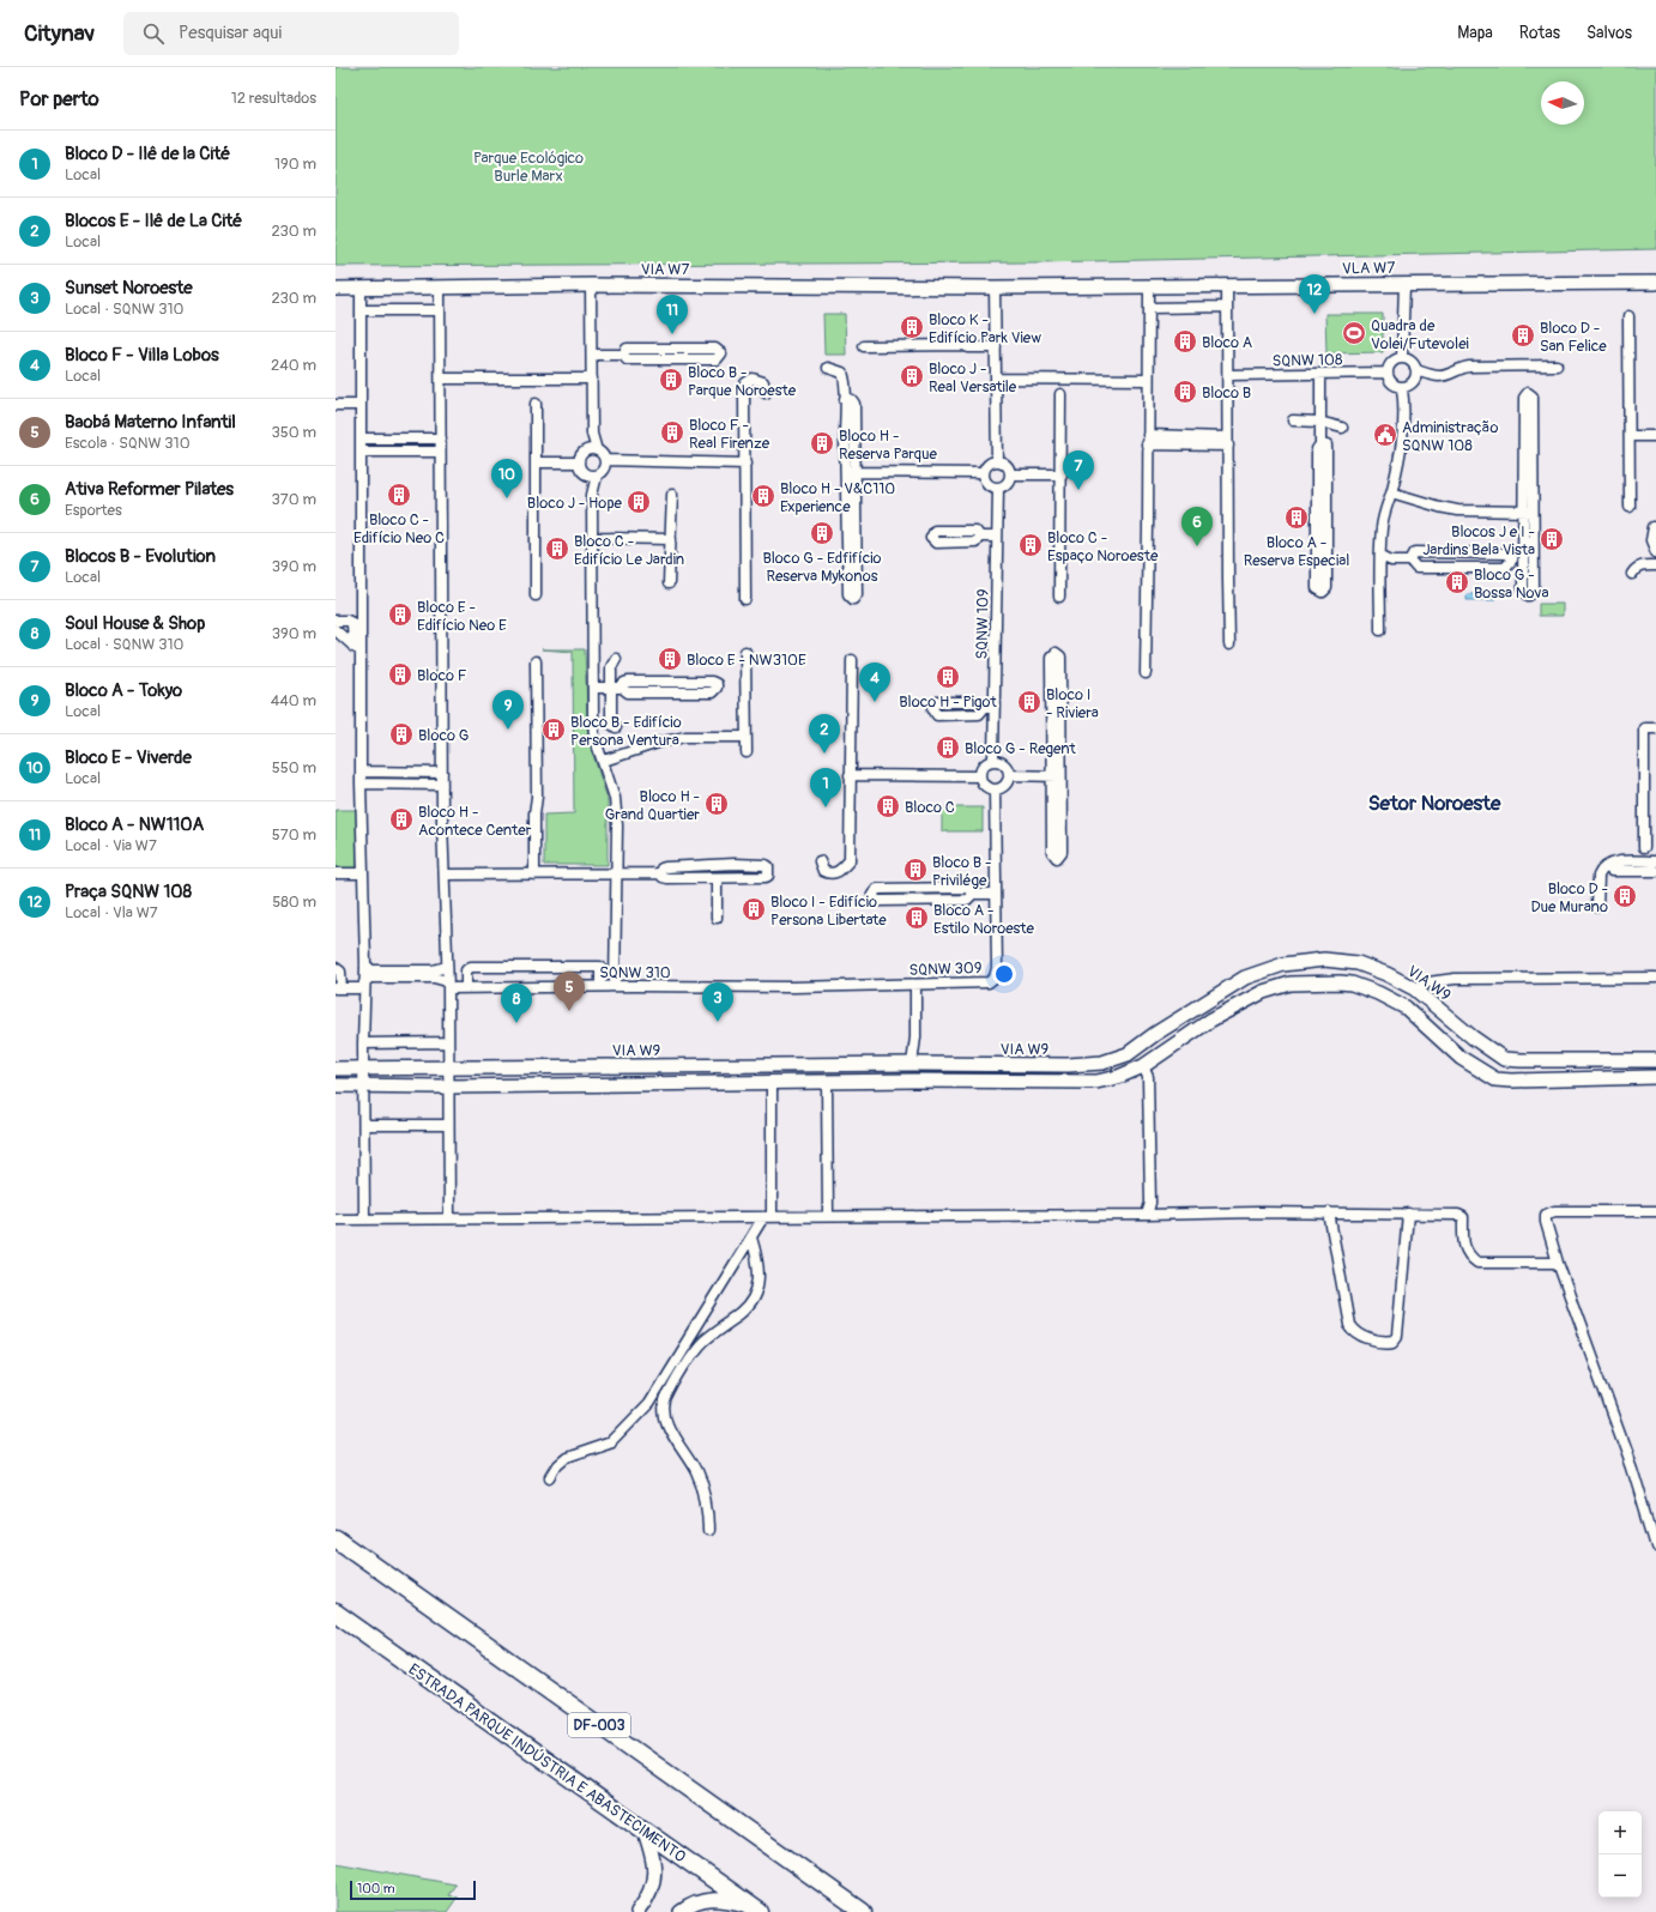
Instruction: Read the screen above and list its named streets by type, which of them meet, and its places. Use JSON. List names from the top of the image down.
{
  "streets": {
    "highway": ["DF-003", "ESTRADA PARQUE INDÚSTRIA E ABASTECIMENTO"],
    "street": [
      "VLA W7",
      "VIA W7",
      "SQNW 108",
      "SQNW 109",
      "SQNW 309",
      "SQNW 310",
      "VIA W9"
    ]
  },
  "crossings": [
    ["VLA W7", "VIA W7"],
    ["SQNW 109", "SQNW 309"],
    ["SQNW 309", "SQNW 310"]
  ],
  "districts": ["Setor Noroeste"],
  "parks": ["Parque Ecológico Burle Marx"],
  "places": {
    "building": [
      "Bloco K - Edifício Park View",
      "Bloco D - San Felice",
      "Bloco A",
      "Bloco J - Real Versatile",
      "Bloco B - Parque Noroeste",
      "Bloco B",
      "Bloco F - Real Firenze",
      "Bloco H - Reserva Parque",
      "Bloco C - Edifício Neo C",
      "Bloco H - V&C110 Experience",
      "Bloco J - Hope",
      "Bloco A - Reserva Especial",
      "Bloco G - Edfifício Reserva Mykonos",
      "Blocos J e I - Jardins Bela Vista",
      "Bloco C - Espaço Noroeste",
      "Bloco C - Edifício Le Jardin",
      "Bloco G - Bossa Nova",
      "Bloco E - Edifício Neo E",
      "Bloco E - NW310E",
      "Bloco F",
      "Bloco H - Pigot",
      "Bloco I - Riviera",
      "Bloco B - Edifício Persona Ventura",
      "Bloco G",
      "Bloco G - Regent",
      "Bloco H - Grand Quartier",
      "Bloco C",
      "Bloco H - Acontece Center",
      "Bloco B - Privilége",
      "Bloco D - Due Murano",
      "Bloco I - Edifício Persona Libertate",
      "Bloco A - Estilo Noroeste"
    ],
    "sports": ["Quadra de Volei/Futevolei"],
    "public building": ["Administração SQNW 108"]
  },
  "scale_bar": "100 m",
  "north": "left",
  "page": {
    "header": "Citynav",
    "search": "Pesquisar aqui",
    "nav": ["Mapa", "Rotas", "Salvos"],
    "heading": ["Por perto", "12 resultados"],
    "list": [
      {
        "mark": "1",
        "name": "Bloco D - Ilê de la Cité",
        "note": "Local",
        "value": "190 m"
      },
      {
        "mark": "2",
        "name": "Blocos E - Ilê de La Cité",
        "note": "Local",
        "value": "230 m"
      },
      {
        "mark": "3",
        "name": "Sunset Noroeste",
        "note": "Local · SQNW 310",
        "value": "230 m"
      },
      {
        "mark": "4",
        "name": "Bloco F - Villa Lobos",
        "note": "Local",
        "value": "240 m"
      },
      {
        "mark": "5",
        "name": "Baobá Materno Infantil",
        "note": "Escola · SQNW 310",
        "value": "350 m"
      },
      {
        "mark": "6",
        "name": "Ativa Reformer Pilates",
        "note": "Esportes",
        "value": "370 m"
      },
      {
        "mark": "7",
        "name": "Blocos B - Evolution",
        "note": "Local",
        "value": "390 m"
      },
      {
        "mark": "8",
        "name": "Soul House & Shop",
        "note": "Local · SQNW 310",
        "value": "390 m"
      },
      {
        "mark": "9",
        "name": "Bloco A - Tokyo",
        "note": "Local",
        "value": "440 m"
      },
      {
        "mark": "10",
        "name": "Bloco E - Viverde",
        "note": "Local",
        "value": "550 m"
      },
      {
        "mark": "11",
        "name": "Bloco A - NW110A",
        "note": "Local · Via W7",
        "value": "570 m"
      },
      {
        "mark": "12",
        "name": "Praça SQNW 108",
        "note": "Local · Vla W7",
        "value": "580 m"
      }
    ],
    "pins": [
      "12",
      "11",
      "7",
      "10",
      "6",
      "4",
      "9",
      "2",
      "1",
      "5",
      "3",
      "8"
    ],
    "map_buttons": ["+", "−"],
    "scale": "100 m"
  }
}
